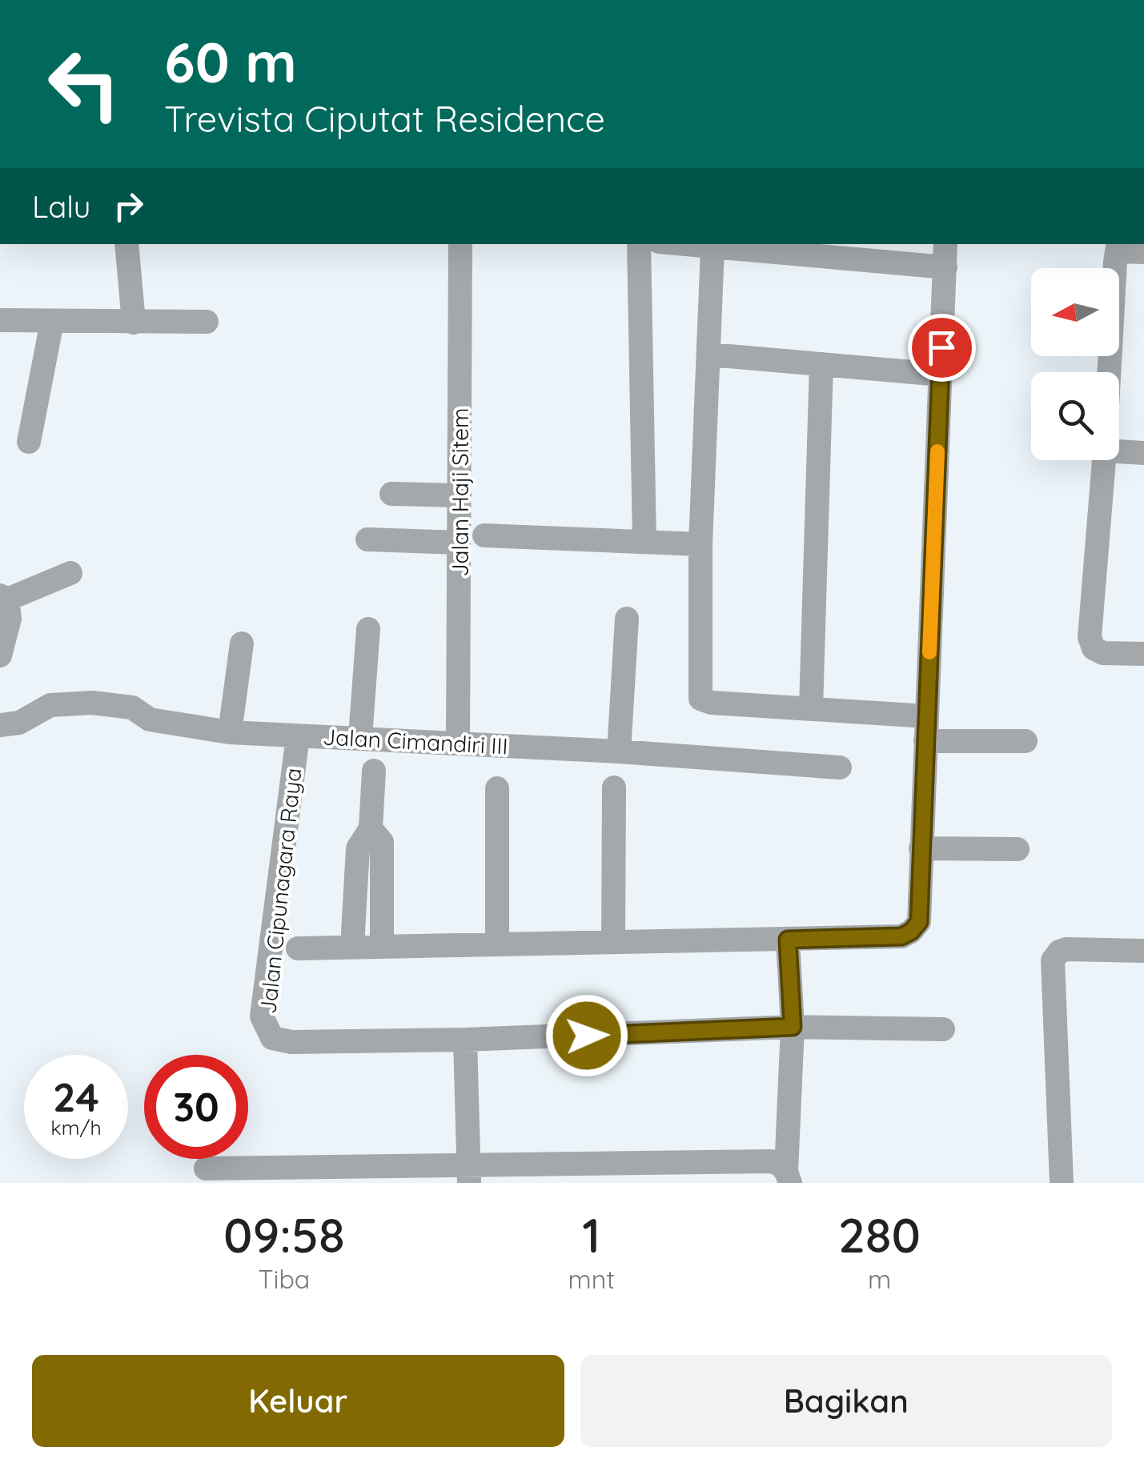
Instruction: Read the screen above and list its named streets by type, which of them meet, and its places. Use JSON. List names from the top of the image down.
{
  "streets": {
    "street": ["Jalan Haji Sitem", "Jalan Cimandiri III", "Jalan Cipunagara Raya"]
  },
  "crossings": [
    ["Jalan Haji Sitem", "Jalan Cimandiri III"],
    ["Jalan Cimandiri III", "Jalan Cipunagara Raya"]
  ],
  "north": "left",
  "page": {
    "turn": ["60 m", "Trevista Ciputat Residence"],
    "then": "Lalu",
    "speed": "24 km/h",
    "limit": "30",
    "eta": [
      "09:58",
      "Tiba",
      "1",
      "mnt",
      "280",
      "m"
    ],
    "buttons": ["Keluar", "Bagikan"]
  }
}
